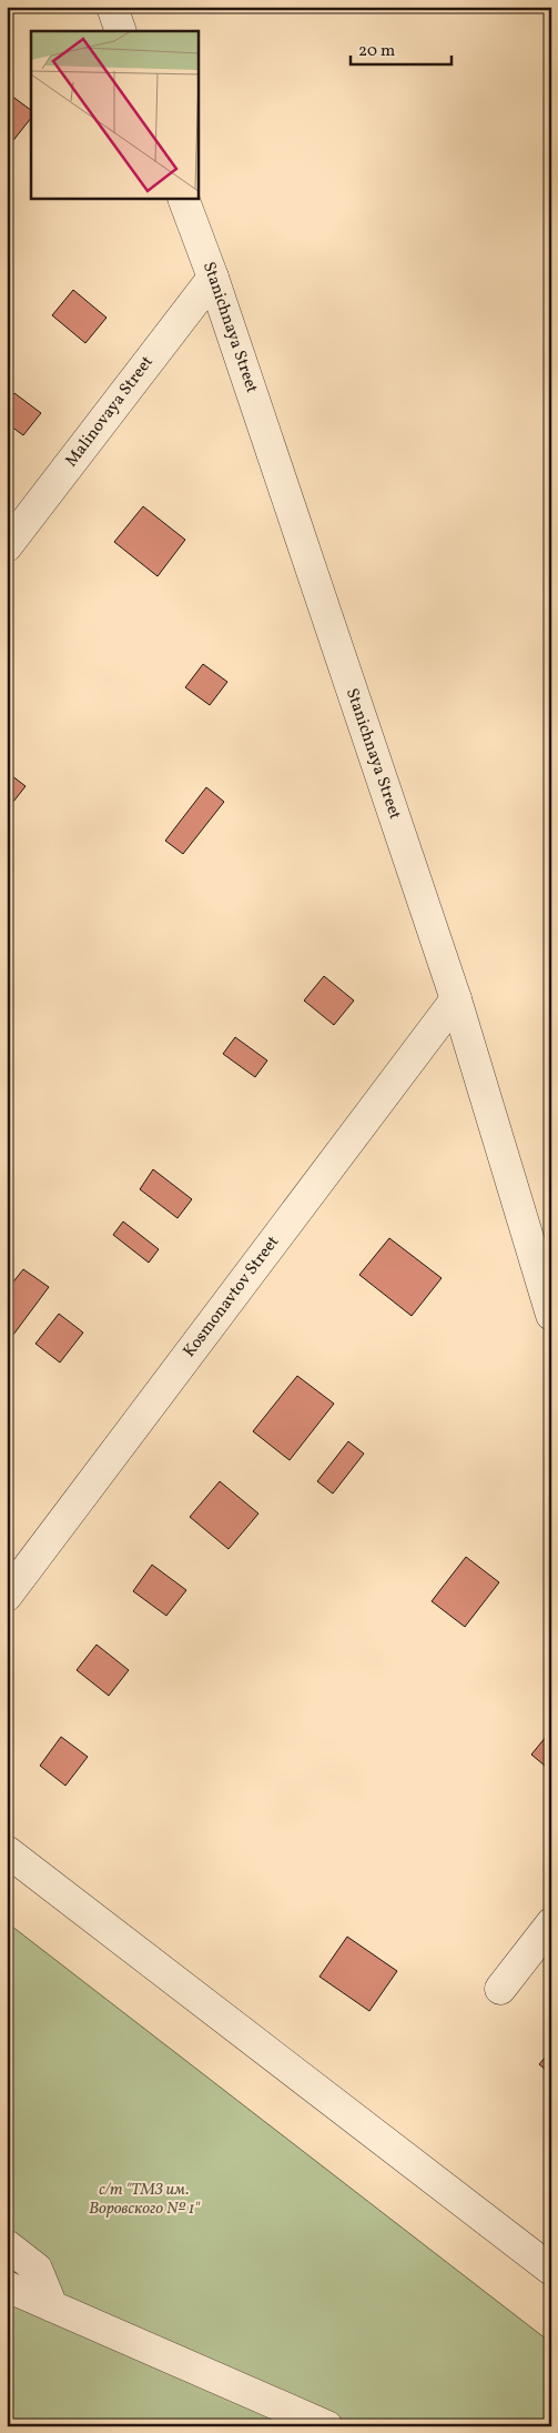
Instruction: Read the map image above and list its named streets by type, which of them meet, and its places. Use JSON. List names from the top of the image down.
{
  "streets": {
    "street": ["Stanichnaya Street", "Malinovaya Street", "Kosmonavtov Street"]
  },
  "crossings": [
    ["Stanichnaya Street", "Malinovaya Street"],
    ["Stanichnaya Street", "Kosmonavtov Street"]
  ],
  "parks": ["с/т \"ТМЗ им. Воровского № 1\""],
  "scale_bar": "20 m"
}
